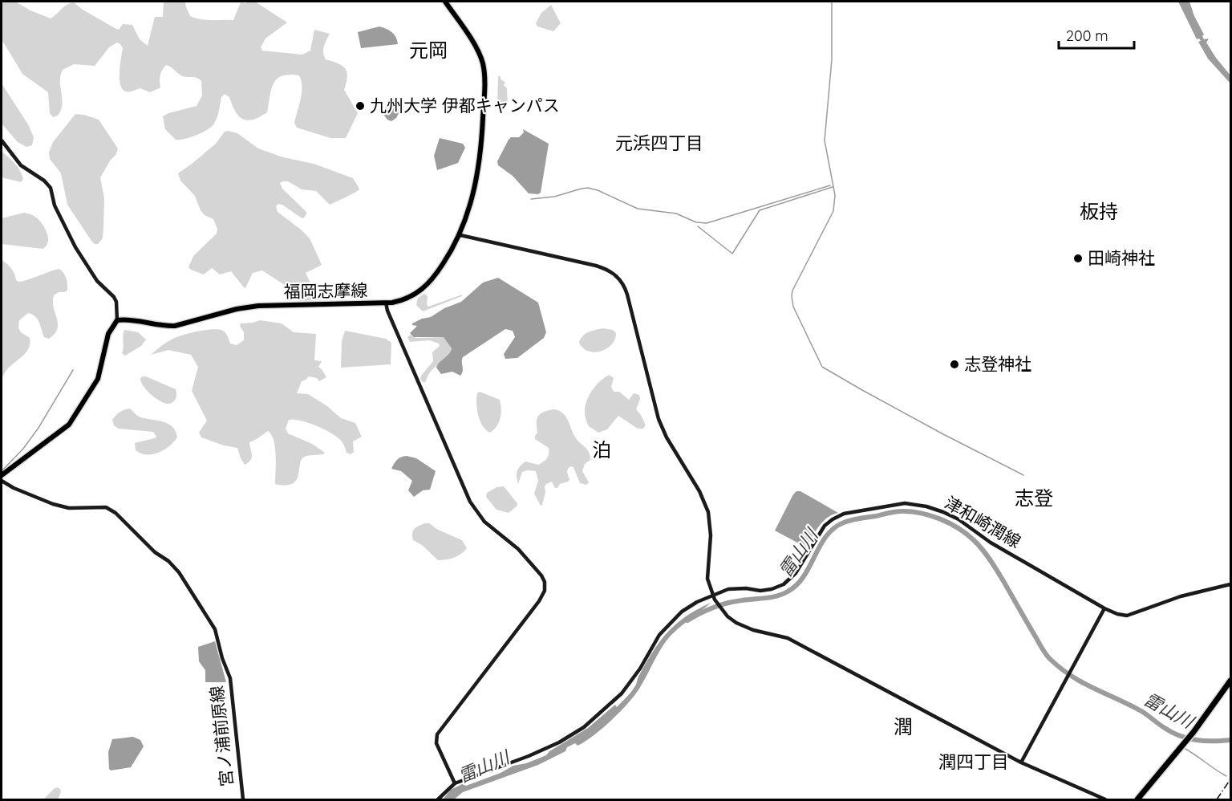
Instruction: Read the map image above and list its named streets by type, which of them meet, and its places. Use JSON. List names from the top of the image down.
{
  "streets": {
    "main road": ["福岡志摩線", "津和崎潤線", "宮ノ浦前原線"]
  },
  "districts": [
    "元岡",
    "元浜四丁目",
    "板持",
    "泊",
    "志登",
    "潤",
    "潤四丁目"
  ],
  "water": ["雷山川"],
  "places": ["九州大学 伊都キャンパス", "田崎神社", "志登神社"],
  "scale_bar": "200 m"
}
